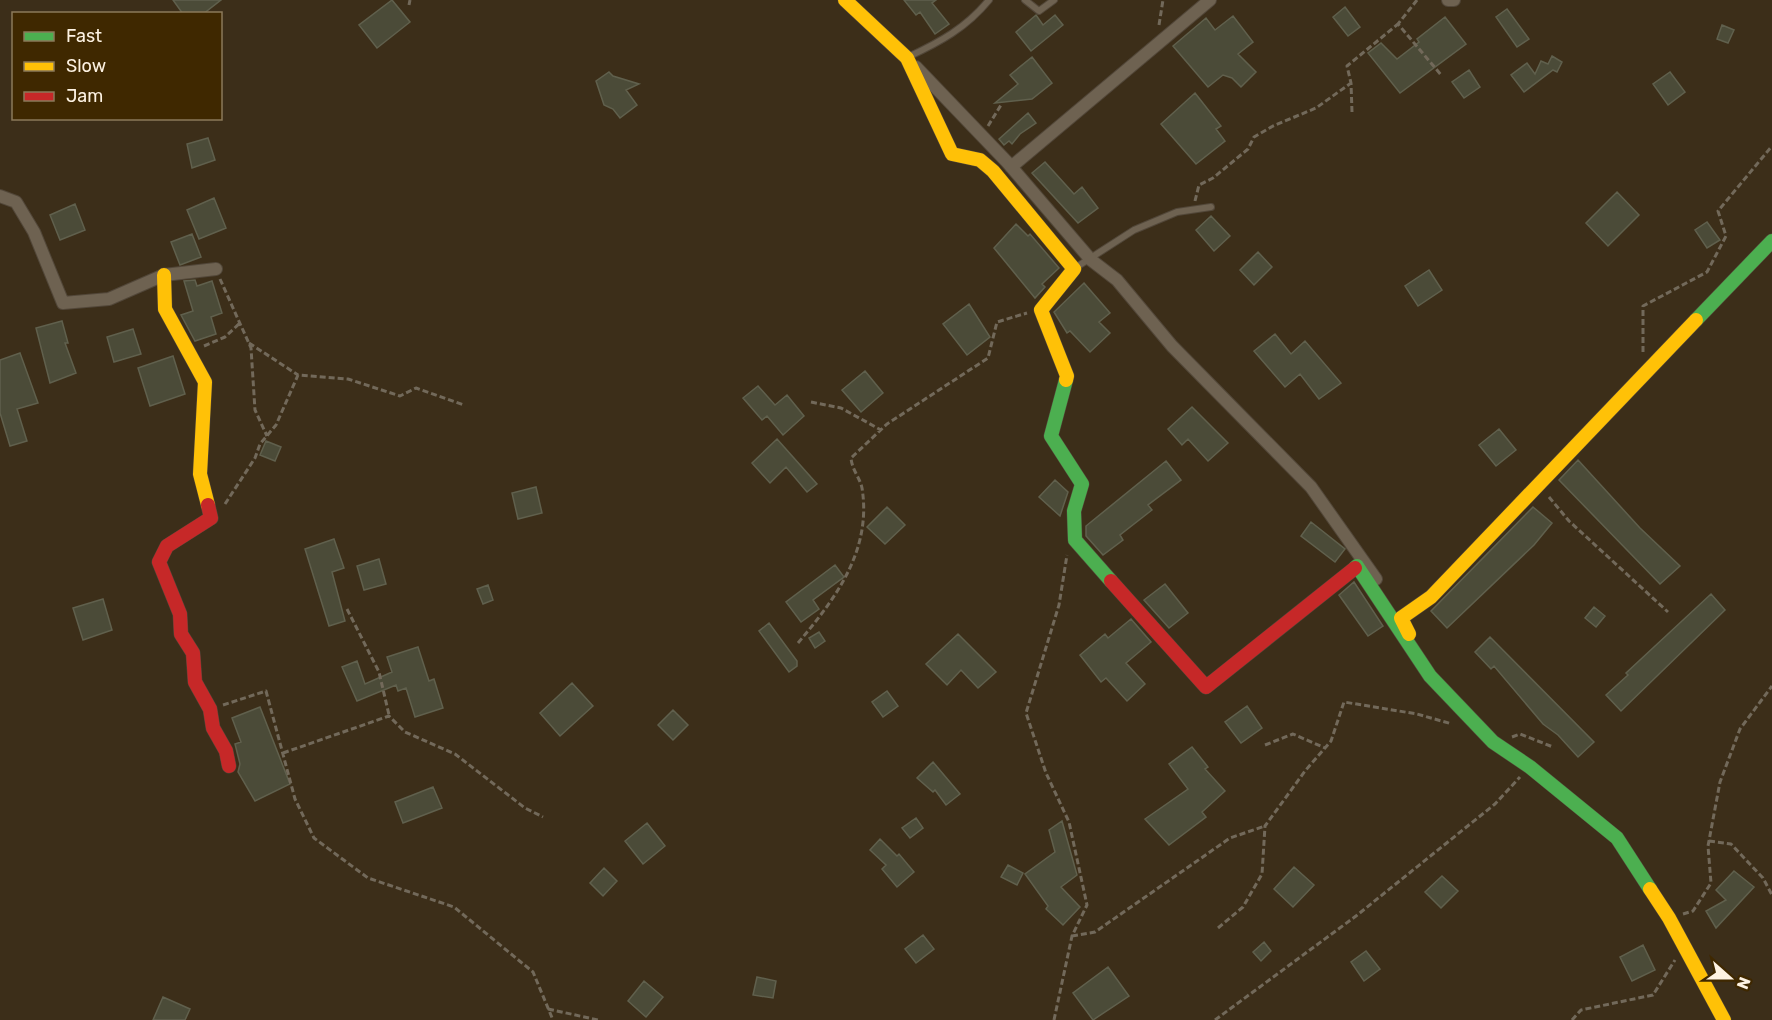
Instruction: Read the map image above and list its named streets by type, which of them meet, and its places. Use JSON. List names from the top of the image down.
{
  "legend": ["Fast", "Slow", "Jam"],
  "north": "right"
}
